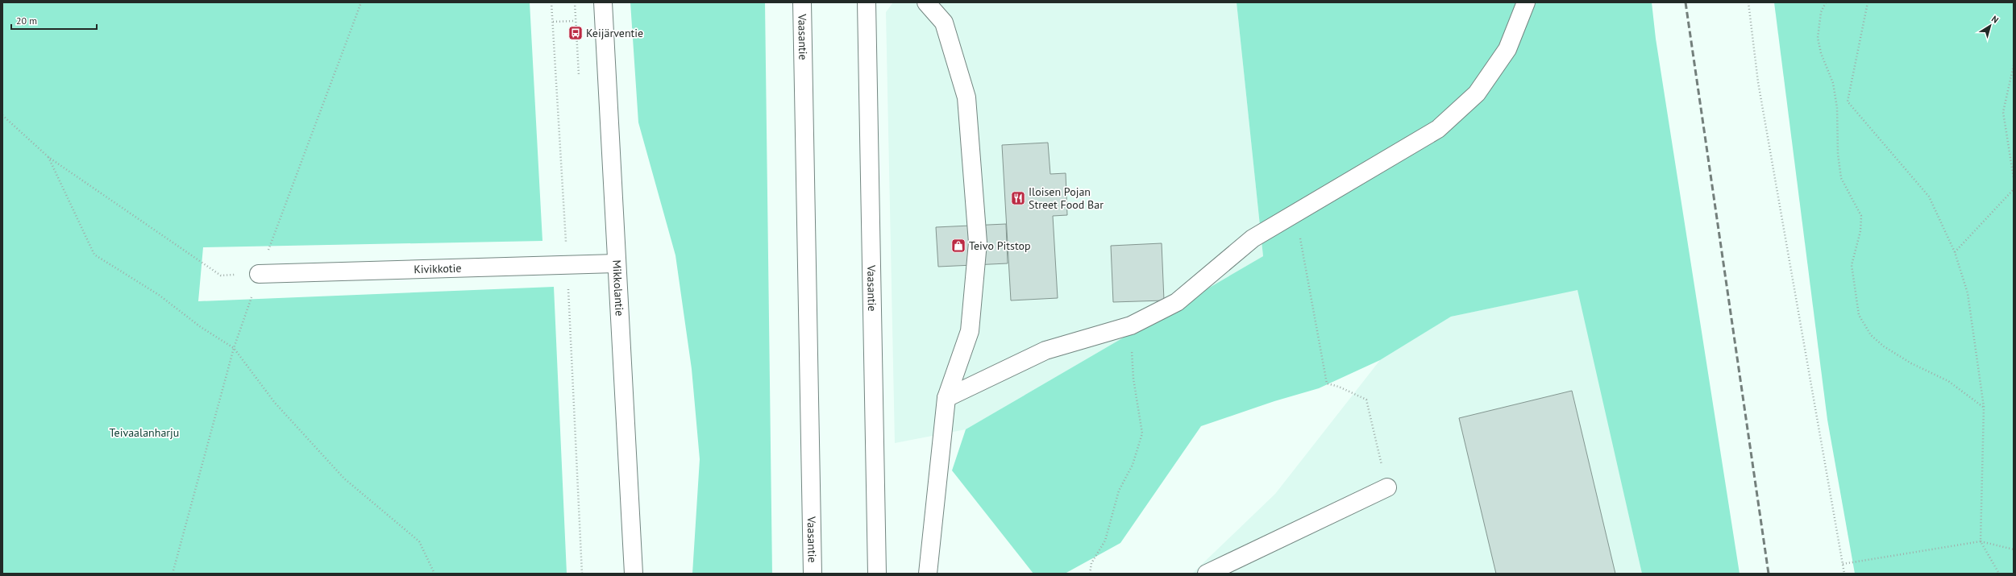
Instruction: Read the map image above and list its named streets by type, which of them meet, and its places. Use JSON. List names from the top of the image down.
{
  "streets": {
    "main road": ["Vaasantie", "Kivikkotie", "Mikkolantie"]
  },
  "crossings": [
    ["Kivikkotie", "Mikkolantie"]
  ],
  "parks": ["Teivaalanharju"],
  "places": {
    "bus stop": ["Keijärventie"],
    "restaurant": ["Iloisen Pojan Street Food Bar"],
    "shop": ["Teivo Pitstop"]
  },
  "scale_bar": "20 m",
  "north": "top right"
}
